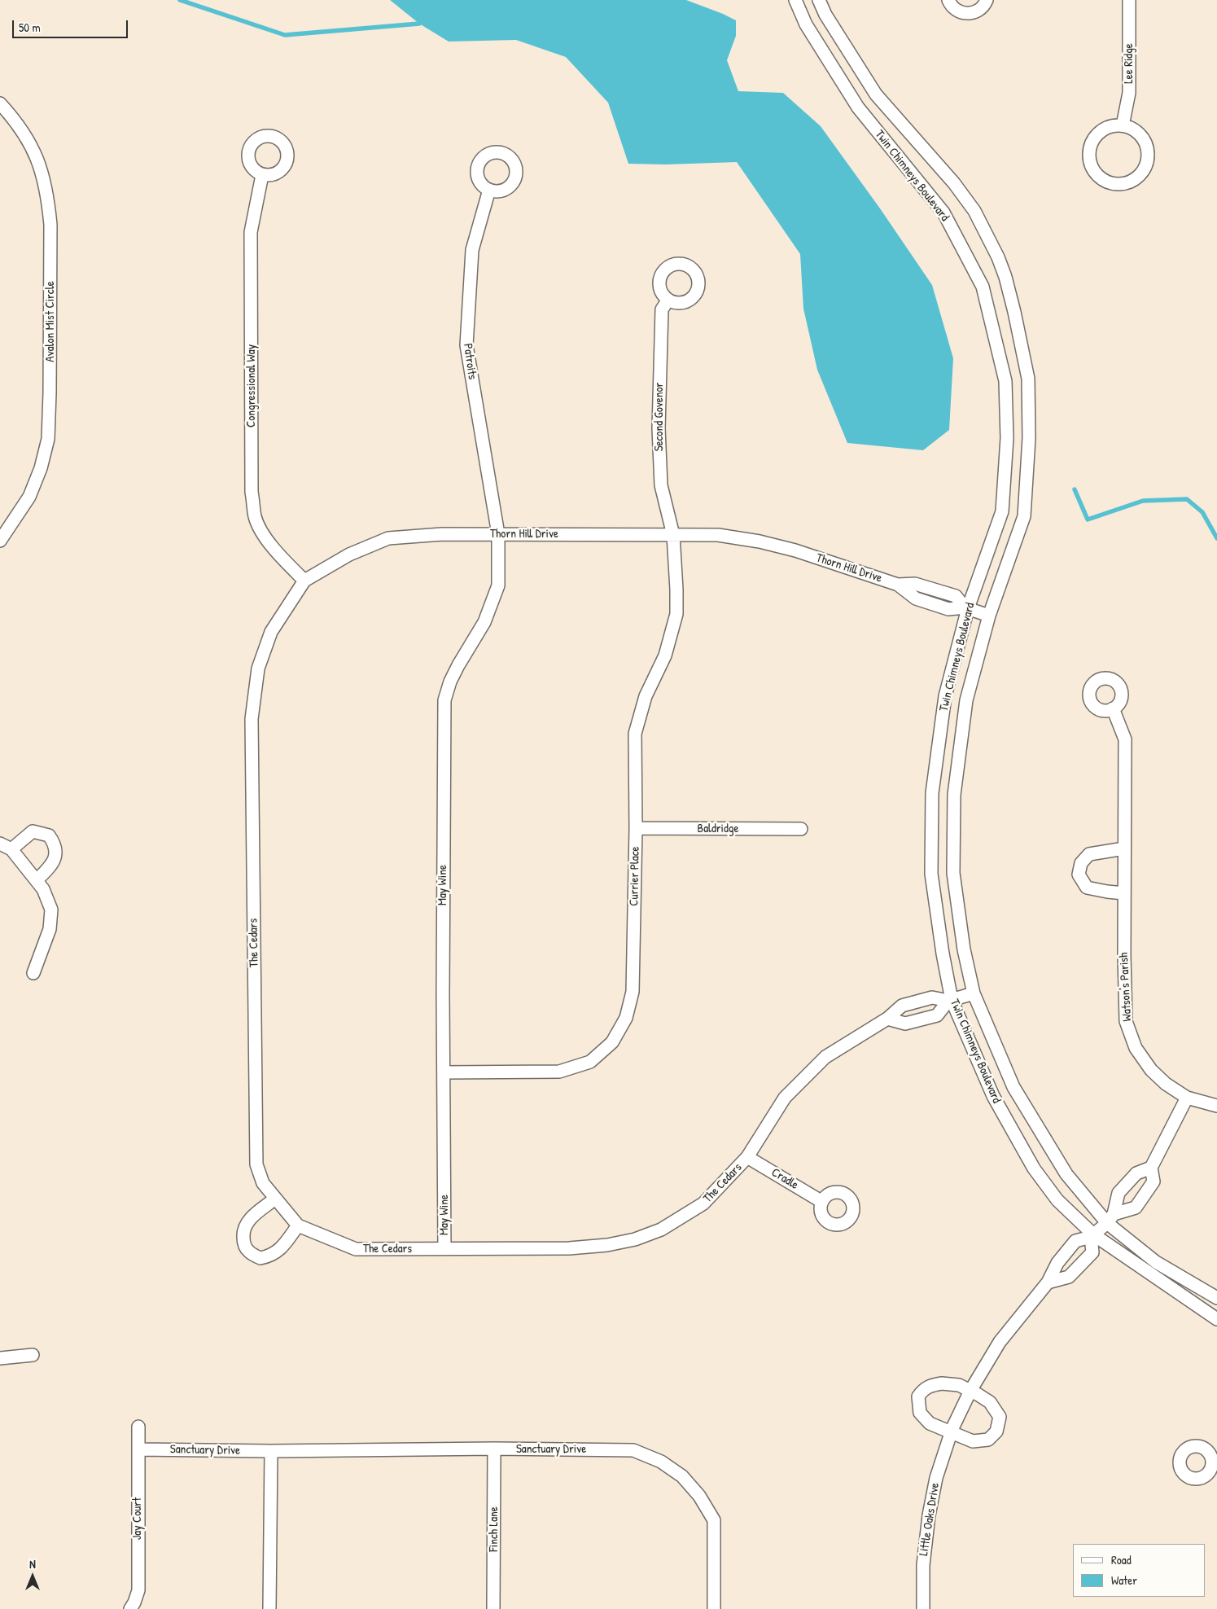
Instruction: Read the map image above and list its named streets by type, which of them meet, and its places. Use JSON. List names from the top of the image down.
{
  "streets": {
    "street": [
      "Lee Ridge",
      "Twin Chimneys Boulevard",
      "Avalon Mist Circle",
      "Patroits",
      "Congressional Way",
      "Second Govenor",
      "Thorn Hill Drive",
      "Baldridge",
      "Currier Place",
      "May Wine",
      "The Cedars",
      "Watson's Parish",
      "Cradle",
      "Sanctuary Drive",
      "Jay Court",
      "Little Oaks Drive",
      "Finch Lane"
    ]
  },
  "crossings": [
    ["Twin Chimneys Boulevard", "Thorn Hill Drive"],
    ["Twin Chimneys Boulevard", "The Cedars"],
    ["Twin Chimneys Boulevard", "Little Oaks Drive"],
    ["Patroits", "Thorn Hill Drive"],
    ["Patroits", "May Wine"],
    ["Congressional Way", "Thorn Hill Drive"],
    ["Second Govenor", "Thorn Hill Drive"],
    ["Second Govenor", "Currier Place"],
    ["Thorn Hill Drive", "Currier Place"],
    ["Thorn Hill Drive", "May Wine"],
    ["Thorn Hill Drive", "The Cedars"],
    ["Baldridge", "Currier Place"],
    ["Currier Place", "May Wine"],
    ["May Wine", "The Cedars"],
    ["The Cedars", "Cradle"],
    ["Watson's Parish", "Little Oaks Drive"],
    ["Sanctuary Drive", "Jay Court"],
    ["Sanctuary Drive", "Finch Lane"]
  ],
  "legend": ["Road", "Water"],
  "scale_bar": "50 m",
  "north": "top"
}
